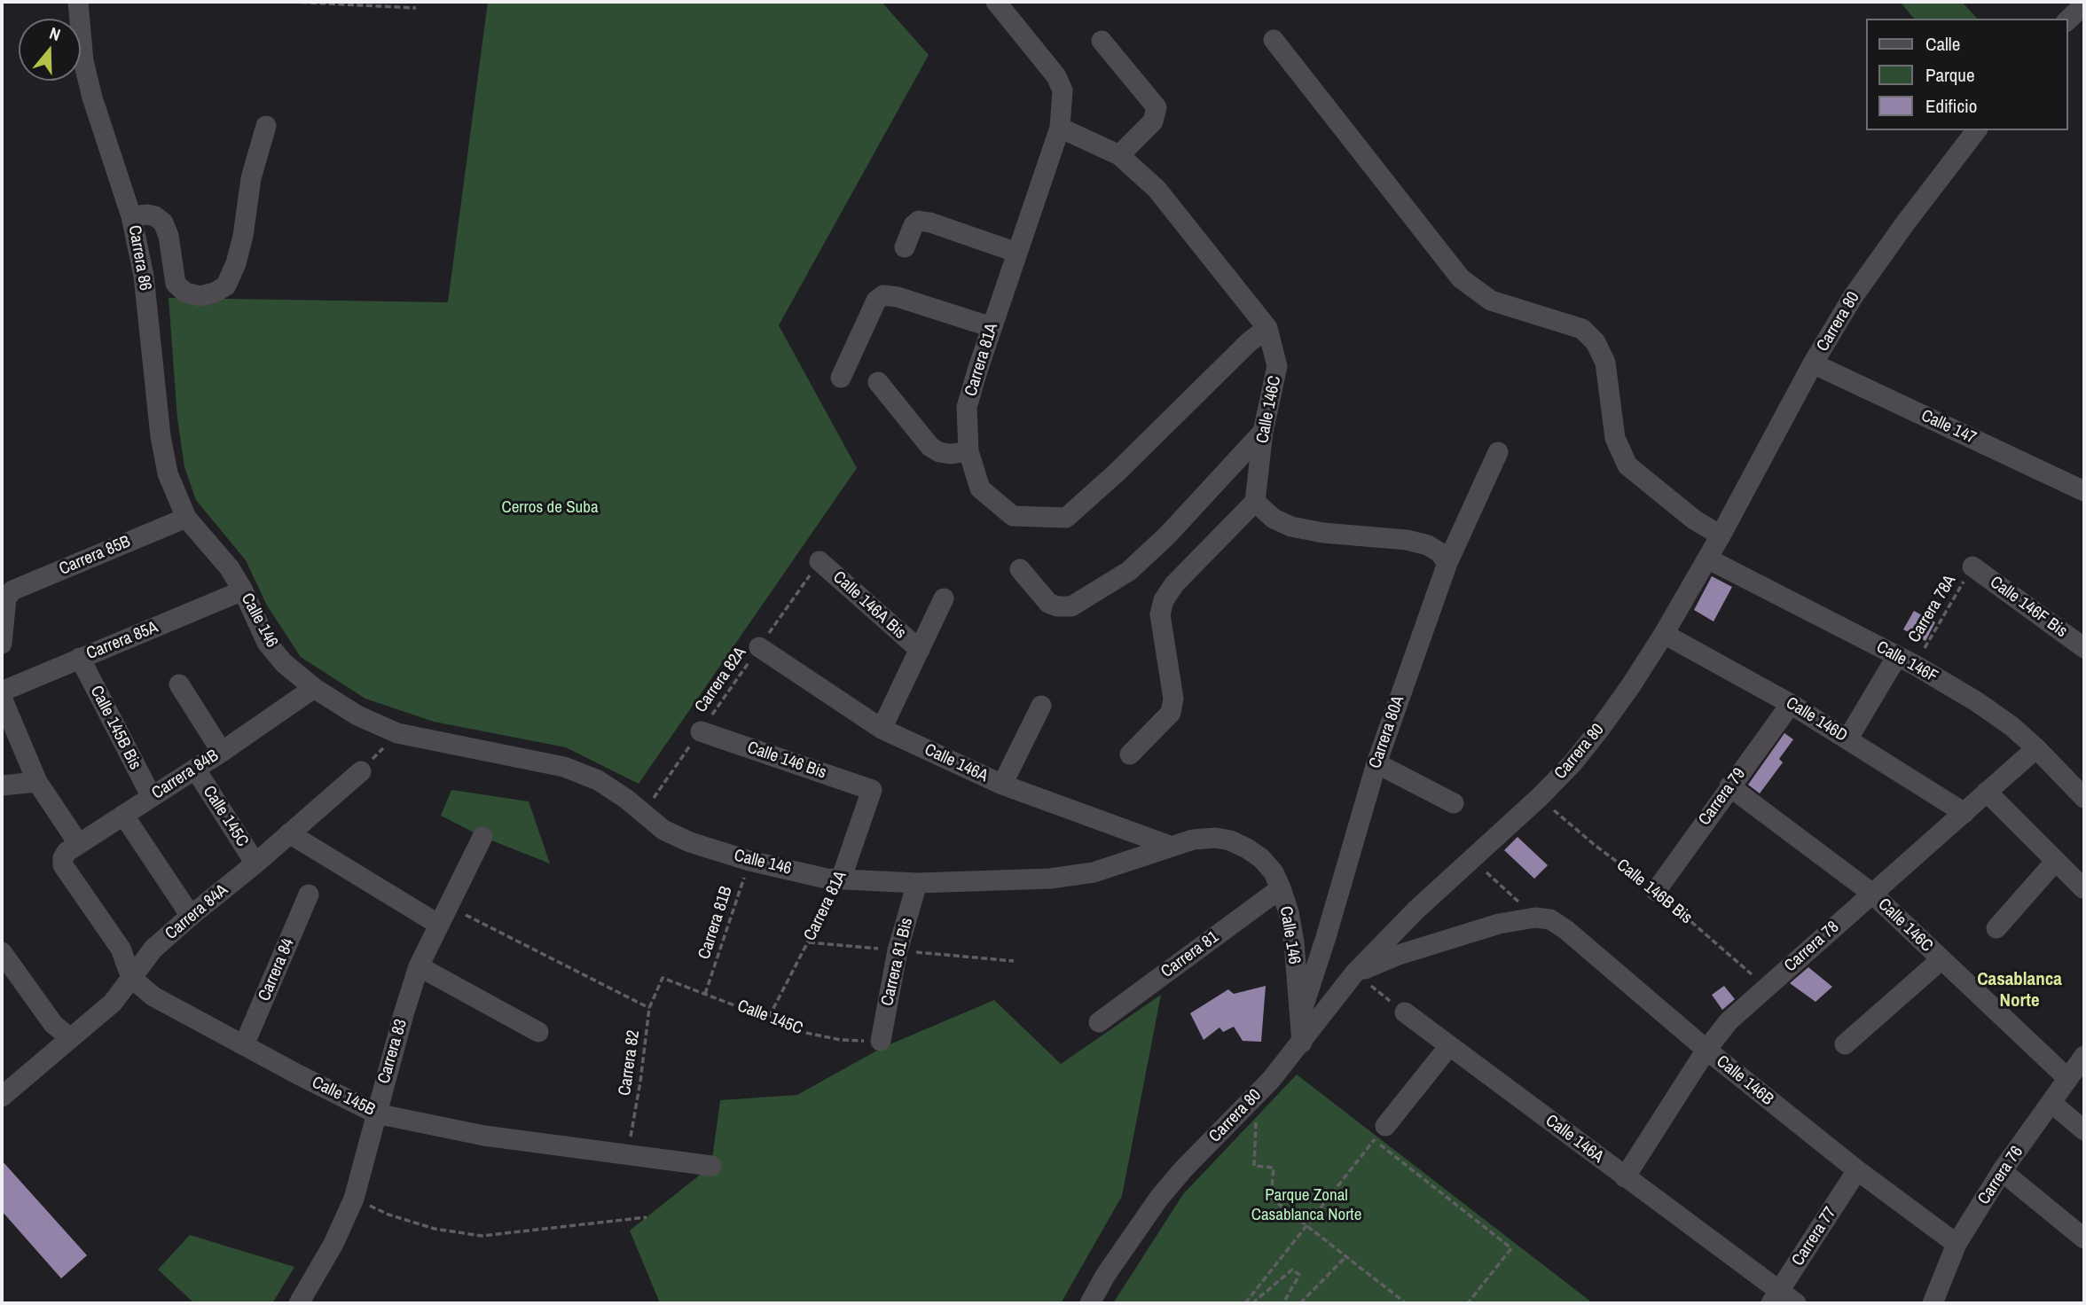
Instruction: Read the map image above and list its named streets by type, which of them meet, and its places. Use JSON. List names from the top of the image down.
{
  "streets": {
    "street": [
      "Carrera 86",
      "Carrera 80",
      "Carrera 81A",
      "Calle 146C",
      "Calle 147",
      "Carrera 85B",
      "Calle 146A Bis",
      "Calle 146F Bis",
      "Calle 146",
      "Carrera 85A",
      "Calle 146F",
      "Calle 146D",
      "Calle 145B Bis",
      "Carrera 80A",
      "Calle 146 Bis",
      "Calle 146A",
      "Carrera 84B",
      "Carrera 79",
      "Calle 145C",
      "Carrera 84A",
      "Carrera 78",
      "Carrera 81",
      "Carrera 81 Bis",
      "Carrera 84",
      "Carrera 83",
      "Calle 146B",
      "Calle 145B",
      "Carrera 76",
      "Carrera 77"
    ],
    "path": [
      "Carrera 78A",
      "Carrera 82A",
      "Calle 146B Bis",
      "Carrera 81B",
      "Carrera 82"
    ]
  },
  "crossings": [
    ["Carrera 86", "Carrera 85B"],
    ["Carrera 86", "Calle 146"],
    ["Carrera 80", "Calle 147"],
    ["Carrera 80", "Calle 146"],
    ["Carrera 80", "Calle 146F"],
    ["Carrera 80", "Calle 146D"],
    ["Carrera 80", "Calle 146B Bis"],
    ["Carrera 81A", "Calle 146C"],
    ["Carrera 81A", "Calle 146"],
    ["Carrera 81A", "Calle 146 Bis"],
    ["Carrera 81A", "Calle 145C"],
    ["Calle 146C", "Carrera 79"],
    ["Calle 146C", "Carrera 78"],
    ["Calle 146C", "Carrera 76"],
    ["Carrera 85B", "Calle 146"],
    ["Calle 146A Bis", "Carrera 82A"],
    ["Calle 146F Bis", "Carrera 78A"],
    ["Carrera 78A", "Calle 146F"],
    ["Calle 146", "Carrera 85A"],
    ["Calle 146", "Carrera 82A"],
    ["Calle 146", "Carrera 80A"],
    ["Calle 146", "Calle 146A"],
    ["Calle 146", "Carrera 84B"],
    ["Calle 146", "Carrera 81B"],
    ["Calle 146", "Carrera 81"],
    ["Calle 146", "Carrera 81 Bis"],
    ["Carrera 85A", "Calle 145B Bis"],
    ["Calle 146F", "Carrera 78"],
    ["Carrera 82A", "Calle 146 Bis"],
    ["Carrera 82A", "Calle 146A"],
    ["Calle 146D", "Carrera 79"],
    ["Calle 146D", "Carrera 78"],
    ["Calle 145B Bis", "Carrera 84B"],
    ["Calle 146A", "Carrera 78"],
    ["Calle 146A", "Carrera 77"],
    ["Carrera 84B", "Calle 145C"],
    ["Carrera 84B", "Carrera 84A"],
    ["Carrera 84B", "Calle 145B"],
    ["Carrera 79", "Calle 146B Bis"],
    ["Calle 145C", "Carrera 84A"],
    ["Calle 145C", "Carrera 81B"],
    ["Calle 145C", "Carrera 81 Bis"],
    ["Calle 145C", "Carrera 82"],
    ["Calle 146B Bis", "Carrera 78"],
    ["Carrera 84A", "Calle 145B"],
    ["Carrera 78", "Calle 146B"],
    ["Carrera 84", "Calle 145B"],
    ["Carrera 83", "Calle 145B"],
    ["Carrera 82", "Calle 145B"],
    ["Calle 146B", "Carrera 76"],
    ["Calle 146B", "Carrera 77"]
  ],
  "districts": ["Casablanca Norte"],
  "parks": ["Cerros de Suba", "Parque Zonal Casablanca Norte"],
  "legend": ["Calle", "Parque", "Edificio"],
  "north": "top"
}
